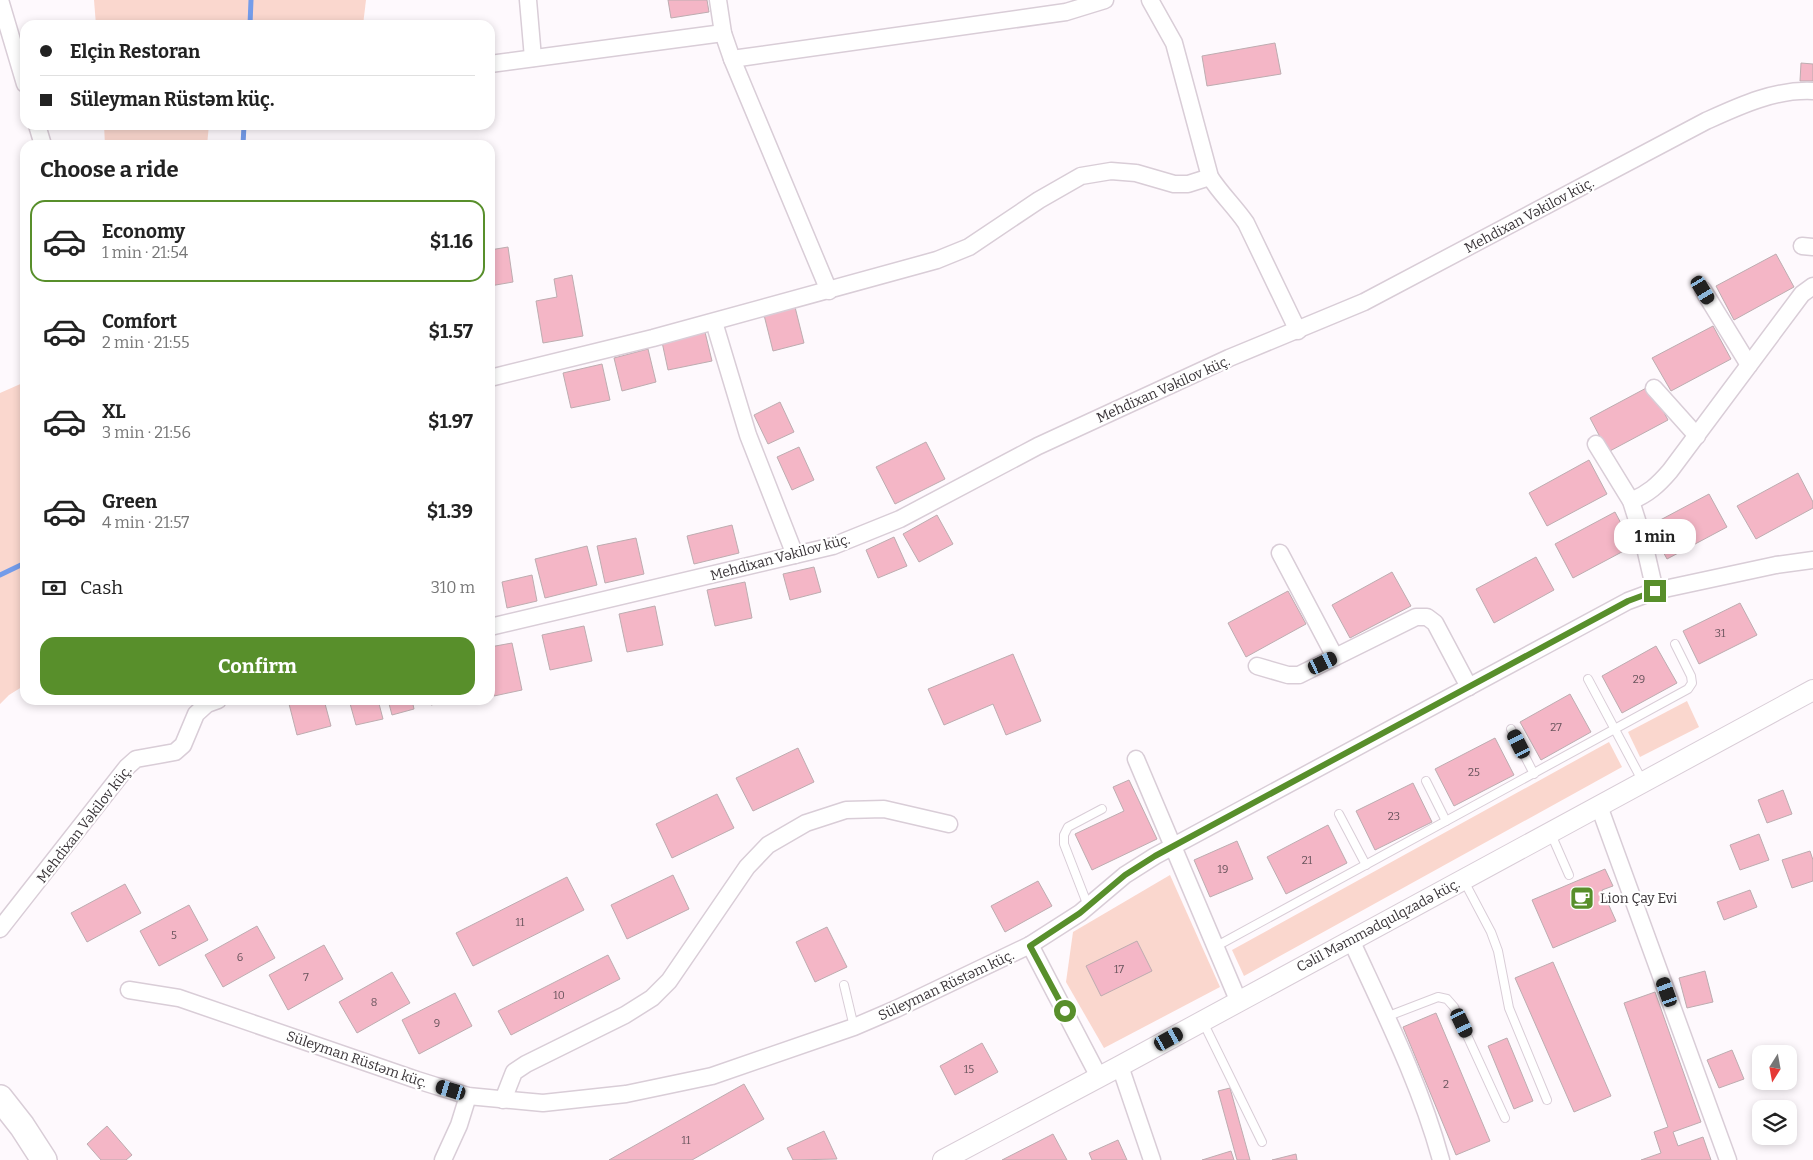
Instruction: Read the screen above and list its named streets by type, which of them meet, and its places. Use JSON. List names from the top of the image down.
{
  "streets": {
    "street": ["Mehdixan Vəkilov küç.", "Cəlil Məmmədqulqzadə küç.", "Süleyman Rüstəm küç."]
  },
  "places": {
    "cafe": ["Lion Çay Evi"]
  },
  "house_numbers": [
    "31",
    "29",
    "27",
    "25",
    "23",
    "21",
    "19",
    "11",
    "5",
    "6",
    "17",
    "7",
    "10",
    "8",
    "9",
    "15",
    "2",
    "11"
  ],
  "north": "bottom",
  "page": {
    "banner": ["Elçin Restoran", "Süleyman Rüstəm küç."],
    "heading": "Choose a ride",
    "list": [
      {
        "name": "Economy",
        "note": "1 min · 21:54",
        "value": "$1.16"
      },
      {
        "name": "Comfort",
        "note": "2 min · 21:55",
        "value": "$1.57"
      },
      {
        "name": "XL",
        "note": "3 min · 21:56",
        "value": "$1.97"
      },
      {
        "name": "Green",
        "note": "4 min · 21:57",
        "value": "$1.39"
      }
    ],
    "bubble": "1 min",
    "pay": ["Cash", "310 m"],
    "buttons": "Confirm"
  }
}
